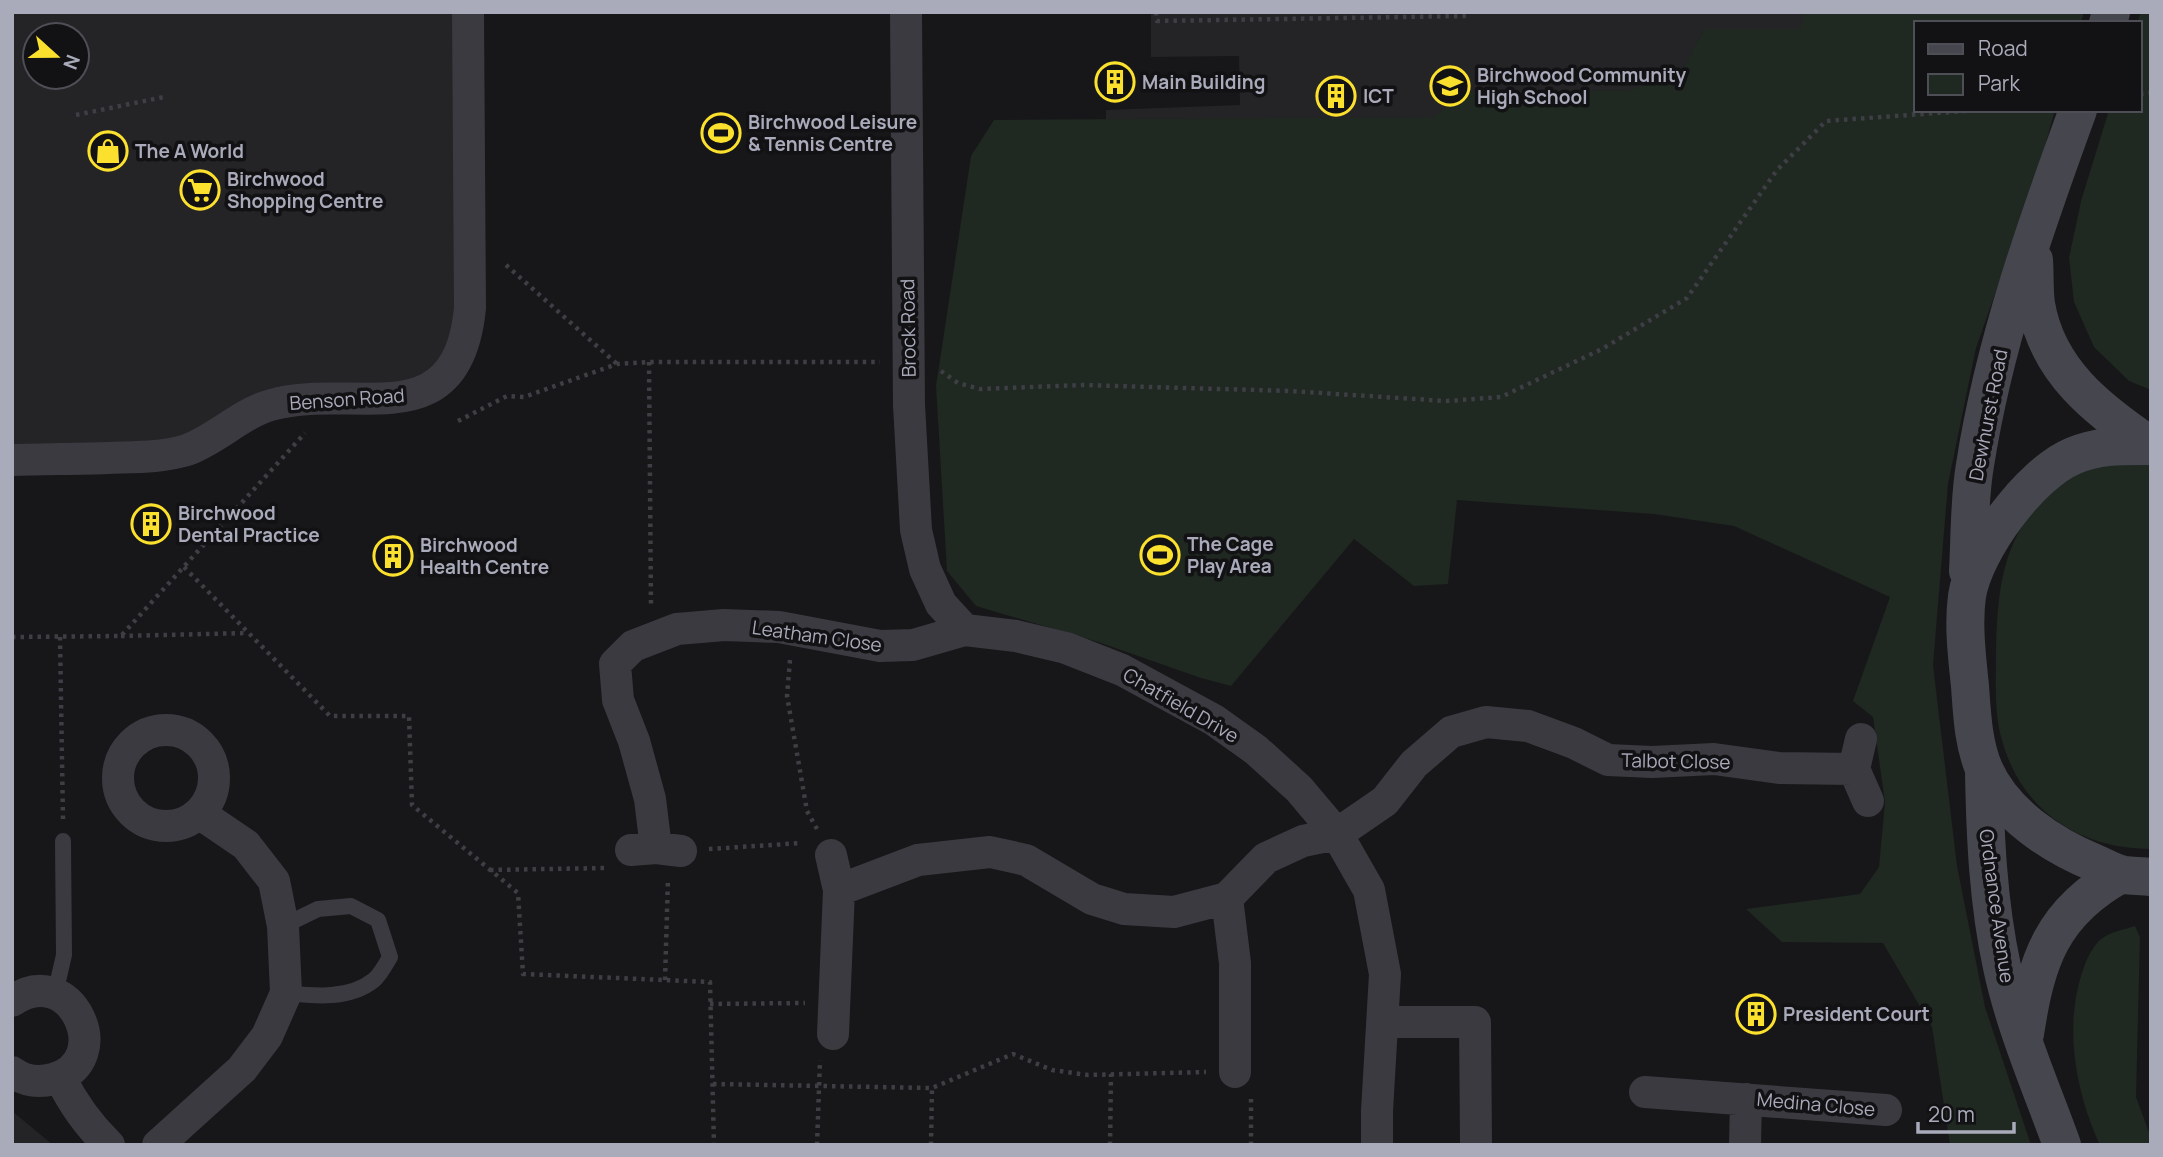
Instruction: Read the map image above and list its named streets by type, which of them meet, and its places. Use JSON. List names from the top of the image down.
{
  "streets": {
    "street": [
      "Brock Road",
      "Benson Road",
      "Dewhurst Road",
      "Leatham Close",
      "Chatfield Drive",
      "Talbot Close",
      "Ordnance Avenue",
      "Medina Close"
    ]
  },
  "crossings": [
    ["Brock Road", "Leatham Close"],
    ["Brock Road", "Chatfield Drive"],
    ["Dewhurst Road", "Ordnance Avenue"],
    ["Leatham Close", "Chatfield Drive"],
    ["Chatfield Drive", "Talbot Close"]
  ],
  "places": {
    "building": [
      "Main Building",
      "ICT",
      "Birchwood Dental Practice",
      "Birchwood Health Centre",
      "President Court"
    ],
    "school or university": ["Birchwood Community High School"],
    "sports": ["Birchwood Leisure & Tennis Centre", "The Cage Play Area"],
    "shop": ["The A World"],
    "supermarket": ["Birchwood Shopping Centre"]
  },
  "legend": ["Road", "Park"],
  "scale_bar": "20 m",
  "north": "right"
}
